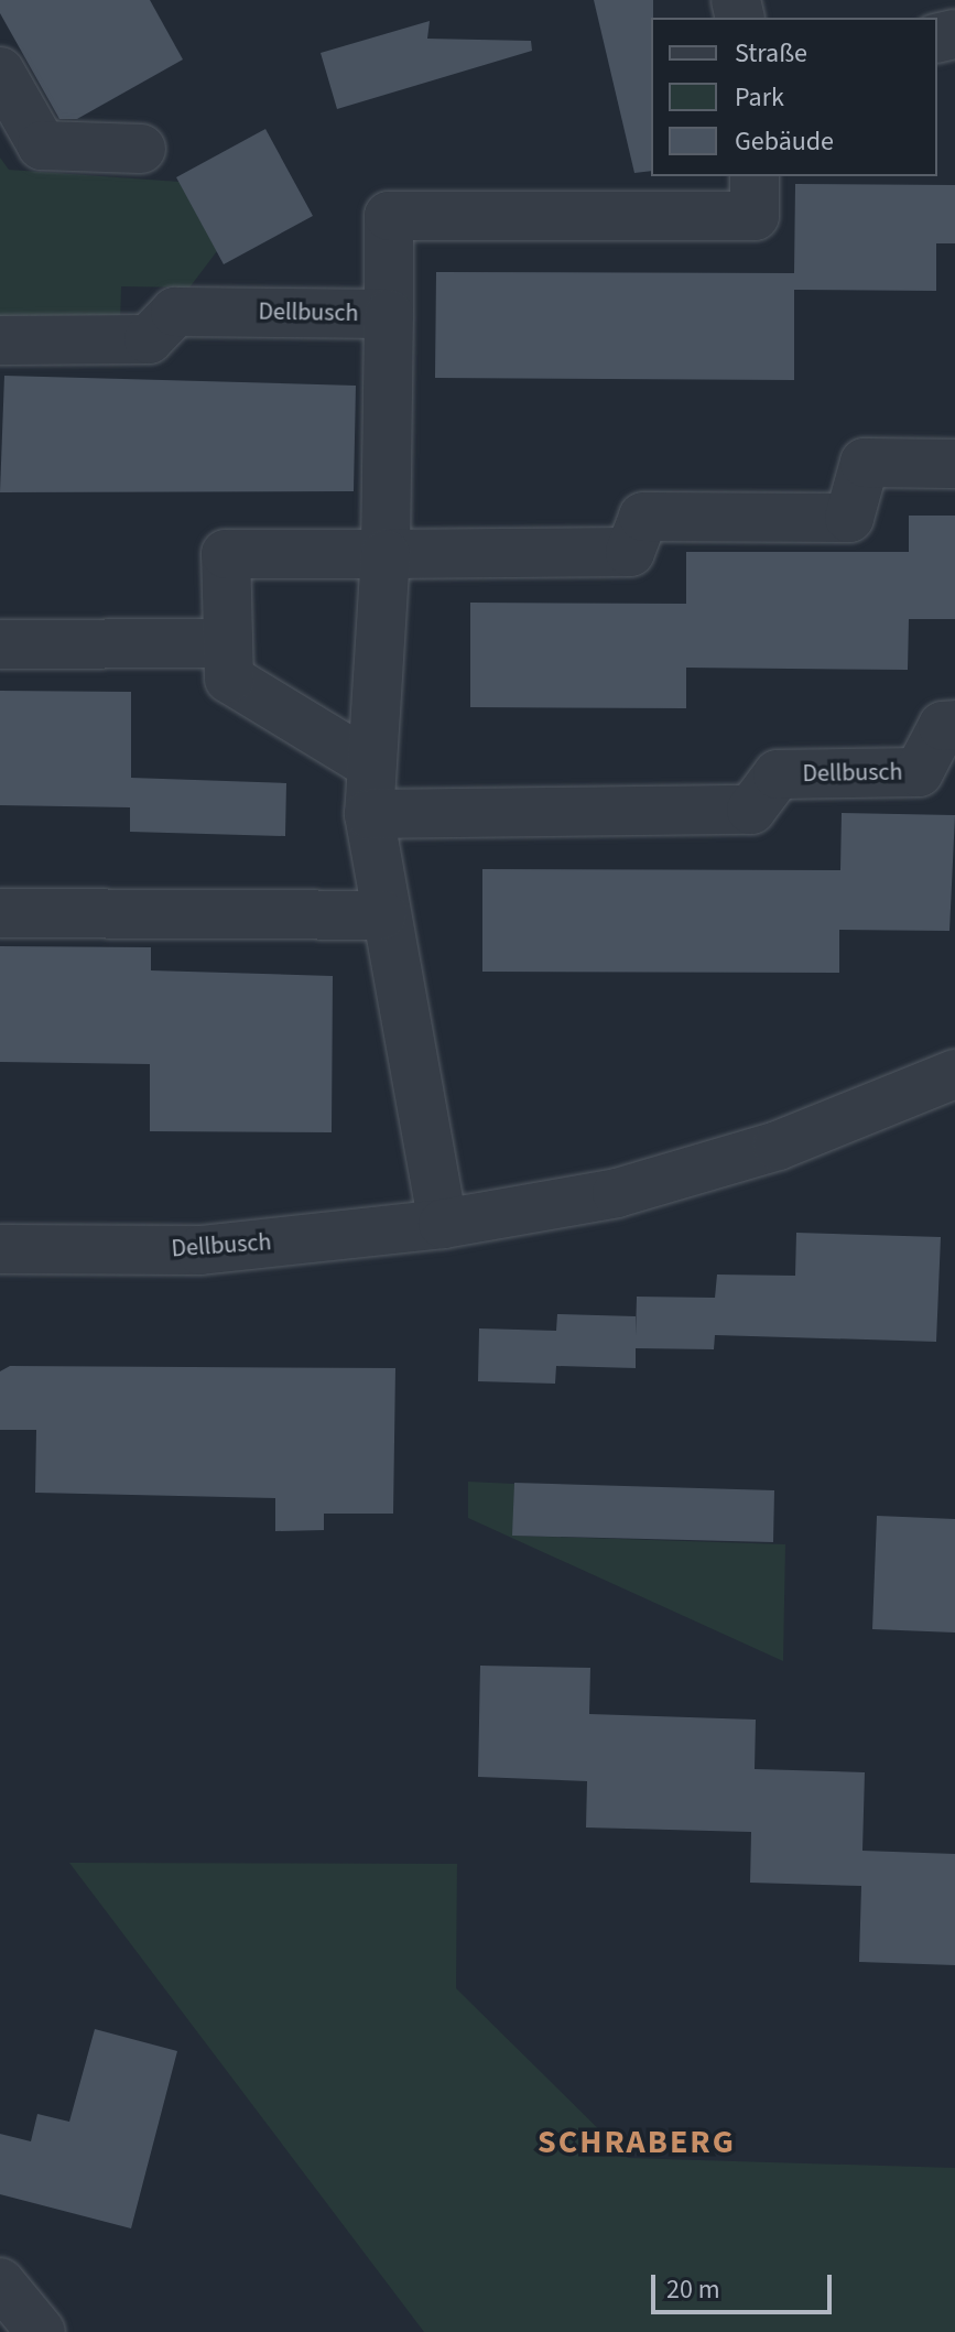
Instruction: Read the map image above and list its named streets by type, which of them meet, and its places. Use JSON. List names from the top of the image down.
{
  "streets": {
    "street": ["Dellbusch"]
  },
  "districts": ["SCHRABERG"],
  "legend": ["Straße", "Park", "Gebäude"],
  "scale_bar": "20 m"
}
